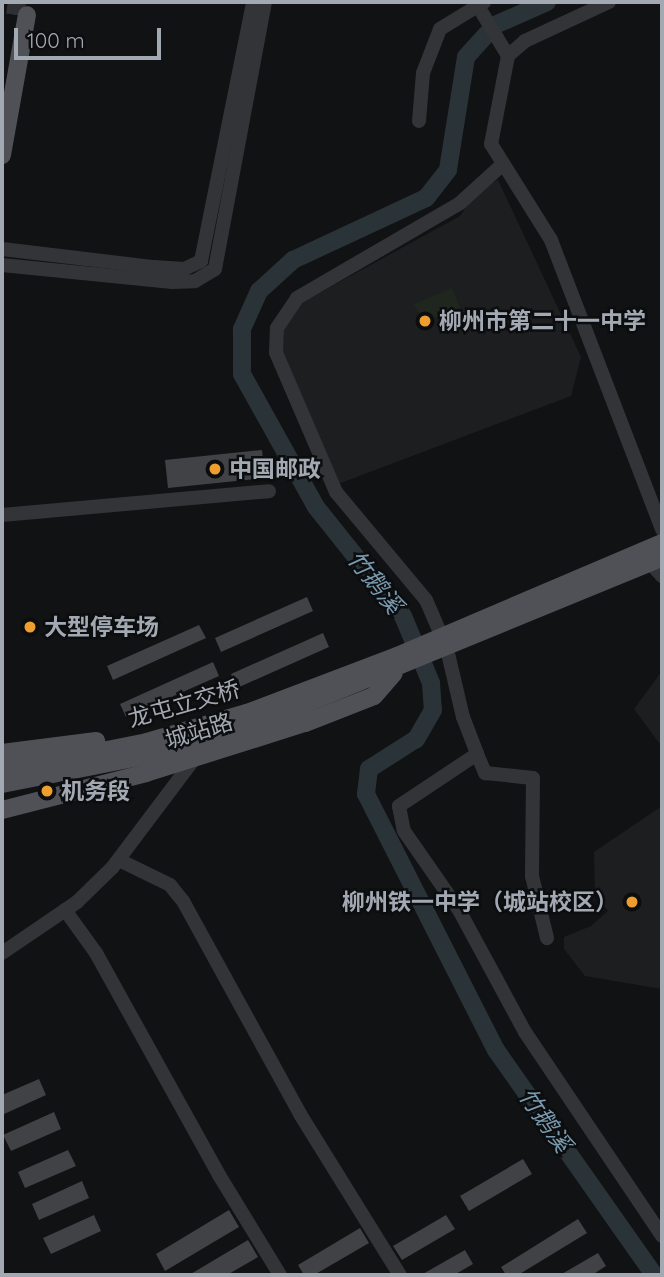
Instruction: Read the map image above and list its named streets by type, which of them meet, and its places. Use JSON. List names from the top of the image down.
{
  "streets": {
    "main road": ["龙屯立交桥", "城站路"]
  },
  "crossings": [
    ["龙屯立交桥", "城站路"]
  ],
  "water": ["竹鹅溪"],
  "places": [
    "柳州市第二十一中学",
    "中国邮政",
    "大型停车场",
    "机务段",
    "柳州铁一中学（城站校区）"
  ],
  "scale_bar": "100 m"
}
